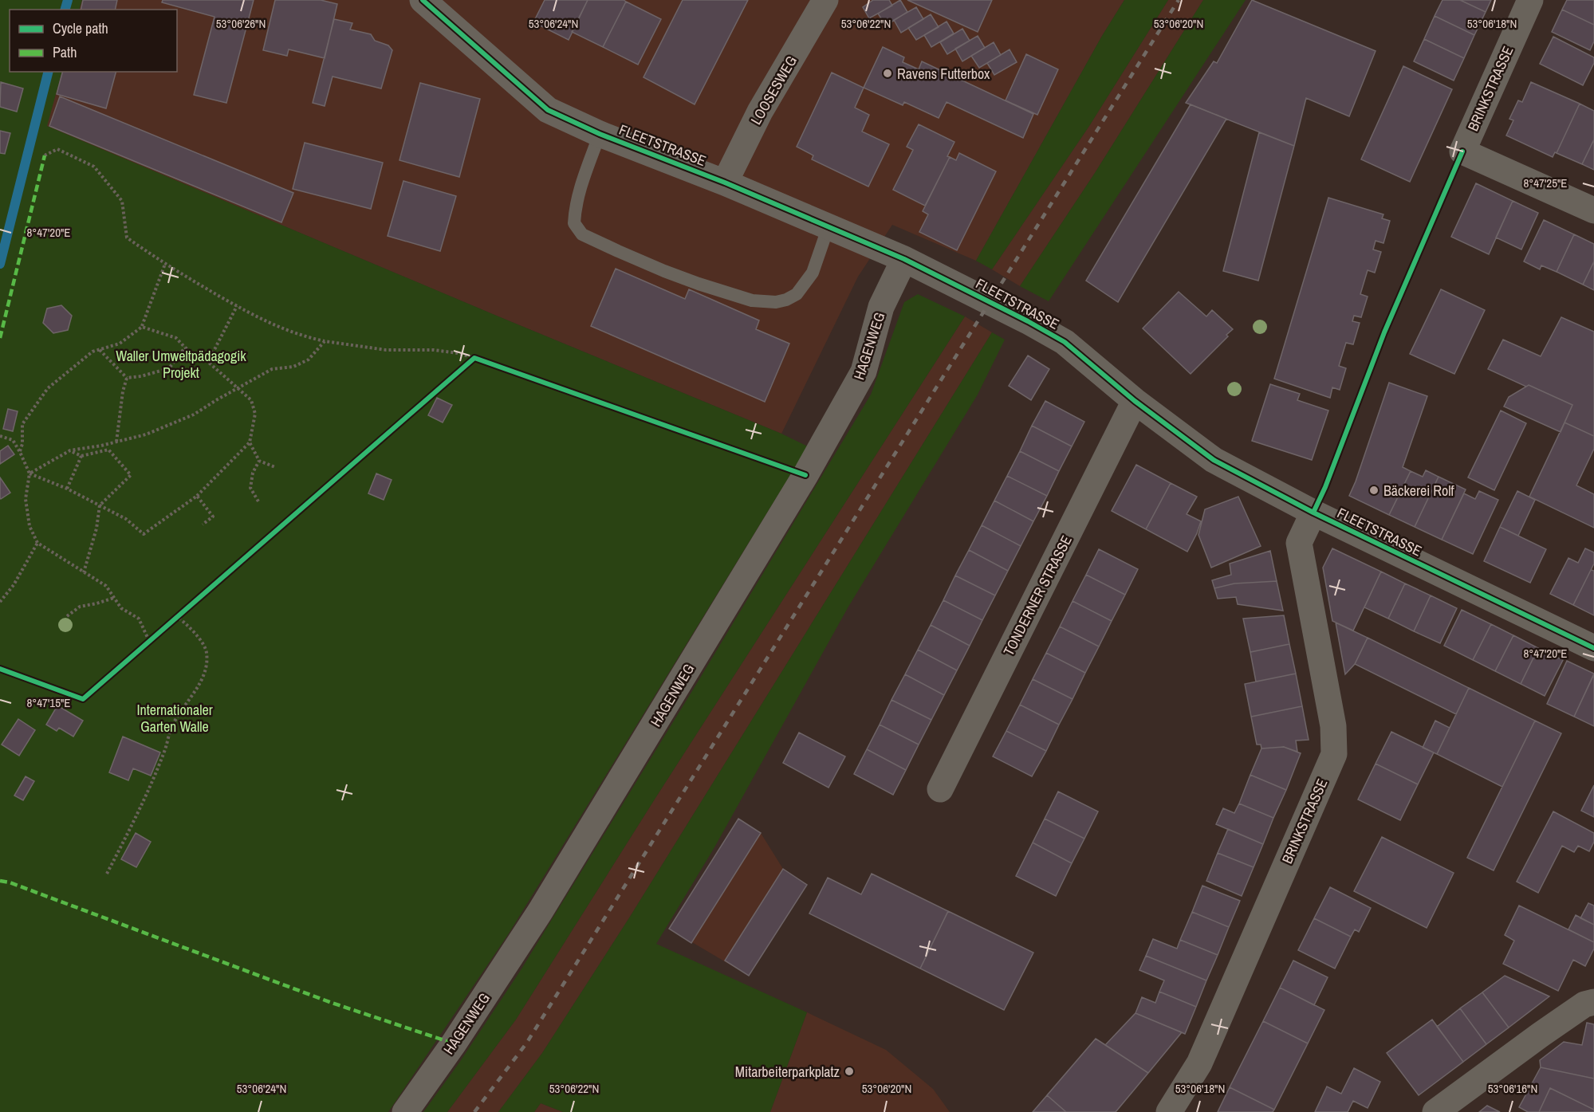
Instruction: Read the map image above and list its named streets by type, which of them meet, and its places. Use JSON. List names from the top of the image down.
{
  "streets": {
    "street": [
      "BRINKSTRASSE",
      "LOOSESWEG",
      "FLEETSTRASSE",
      "HAGENWEG",
      "TONDERNER STRASSE"
    ]
  },
  "crossings": [
    ["BRINKSTRASSE", "FLEETSTRASSE"],
    ["LOOSESWEG", "FLEETSTRASSE"],
    ["FLEETSTRASSE", "HAGENWEG"],
    ["FLEETSTRASSE", "TONDERNER STRASSE"]
  ],
  "parks": ["Waller Umweltpädagogik Projekt", "Internationaler Garten Walle"],
  "places": ["Ravens Futterbox", "Bäckerei Rolf", "Mitarbeiterparkplatz"],
  "legend": ["Cycle path", "Path"],
  "coordinates": [
    "53°06'26\"N",
    "53°06'24\"N",
    "53°06'22\"N",
    "53°06'20\"N",
    "53°06'18\"N",
    "8°47'25\"E",
    "8°47'20\"E",
    "8°47'15\"E",
    "53°06'16\"N"
  ]
}
